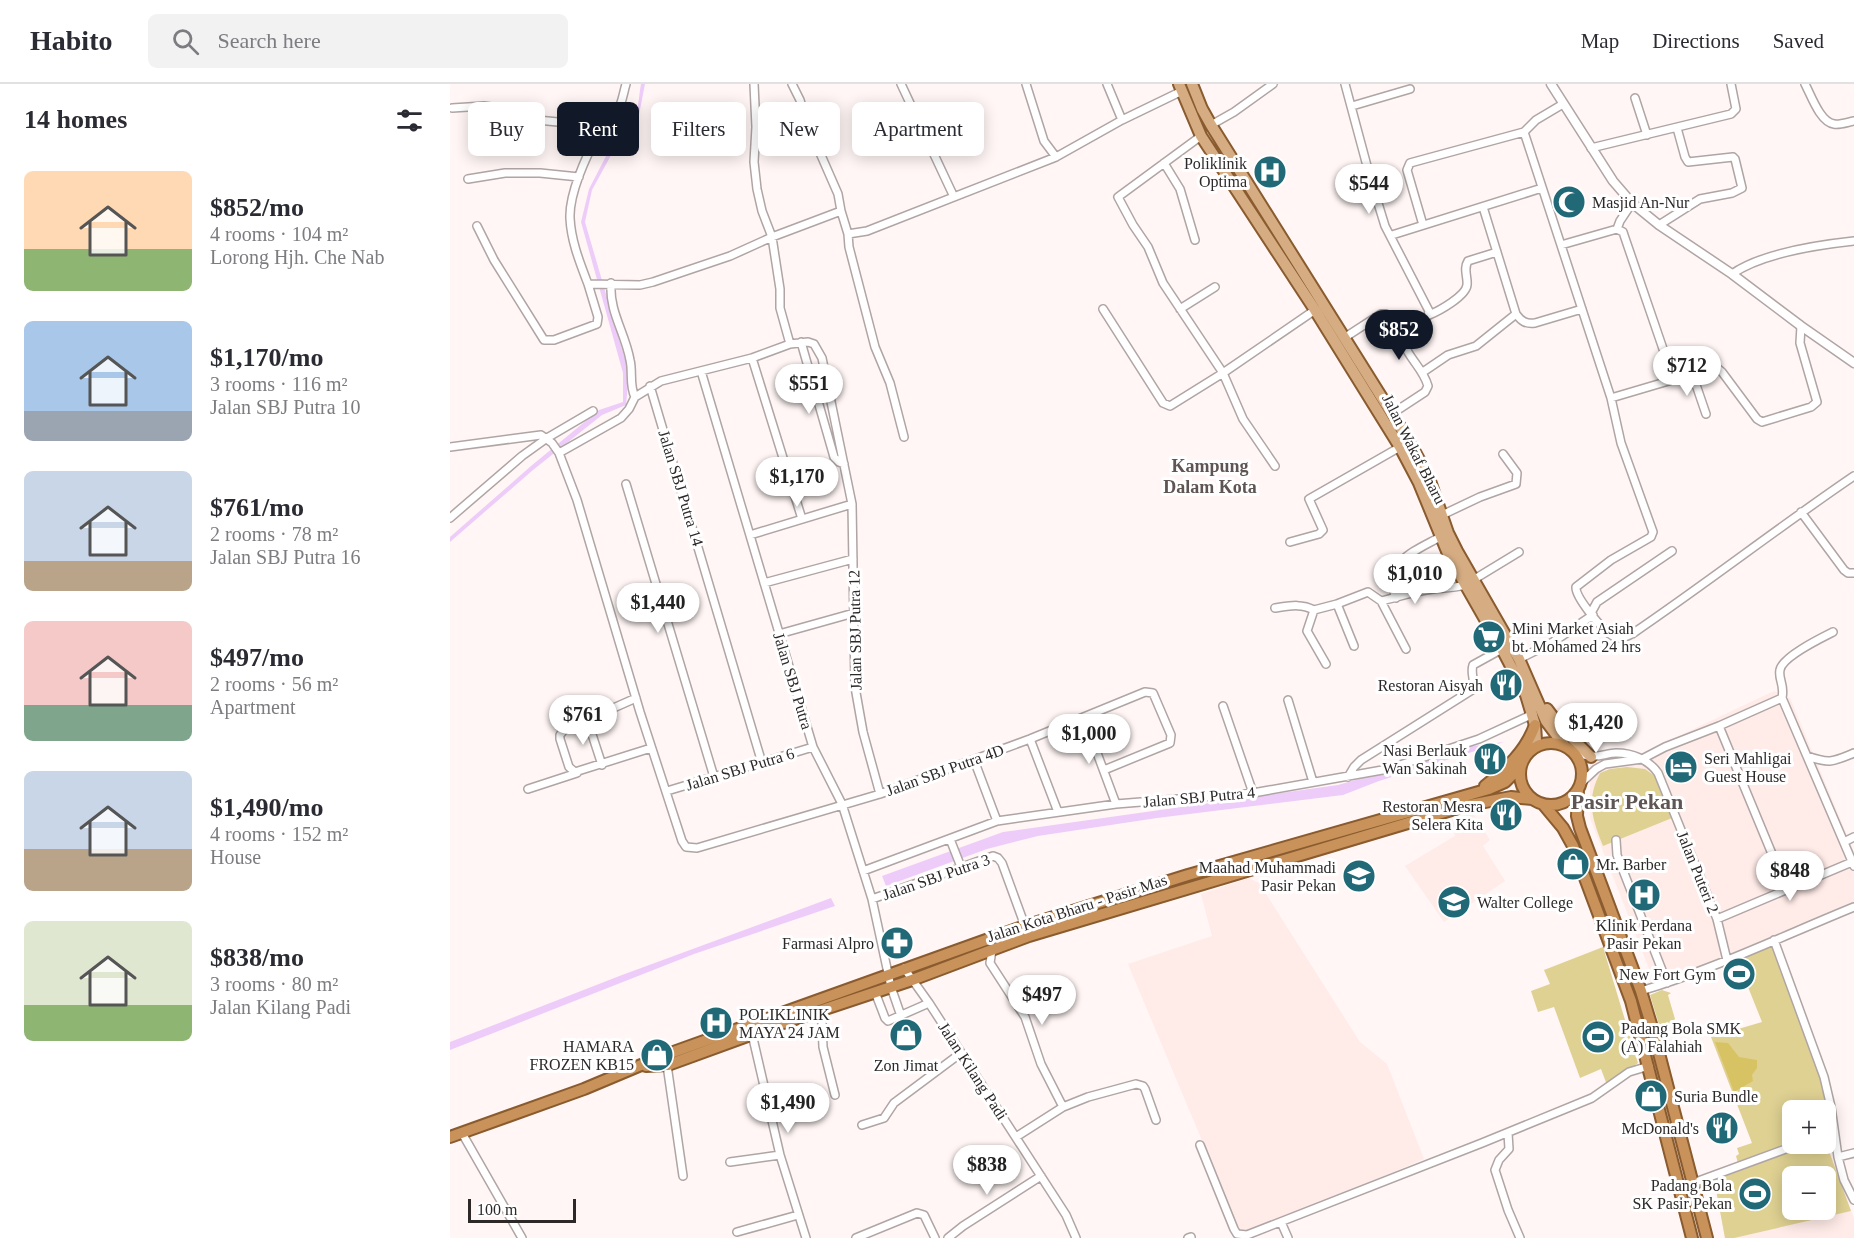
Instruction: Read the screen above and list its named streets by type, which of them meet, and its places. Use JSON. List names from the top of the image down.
{
  "streets": {
    "highway": ["Jalan Kota Bharu - Pasir Mas"],
    "main road": ["Jalan Wakaf Bharu"],
    "street": [
      "Jalan SBJ Putra 14",
      "Jalan SBJ Putra 12",
      "Jalan SBJ Putra",
      "Jalan SBJ Putra 6",
      "Jalan SBJ Putra 4D",
      "Jalan SBJ Putra 4",
      "Jalan Puteri 2",
      "Jalan SBJ Putra 3",
      "Jalan Kilang Padi"
    ]
  },
  "crossings": [
    ["Jalan Wakaf Bharu", "Jalan SBJ Putra 4"],
    ["Jalan Wakaf Bharu", "Jalan Kota Bharu - Pasir Mas"],
    ["Jalan SBJ Putra 14", "Jalan SBJ Putra 6"],
    ["Jalan SBJ Putra 12", "Jalan SBJ Putra 4D"],
    ["Jalan SBJ Putra", "Jalan SBJ Putra 6"],
    ["Jalan SBJ Putra", "Jalan SBJ Putra 4D"],
    ["Jalan SBJ Putra", "Jalan SBJ Putra 4"],
    ["Jalan SBJ Putra", "Jalan SBJ Putra 3"],
    ["Jalan SBJ Putra", "Jalan Kota Bharu - Pasir Mas"],
    ["Jalan SBJ Putra 6", "Jalan SBJ Putra 4D"],
    ["Jalan SBJ Putra 3", "Jalan Kota Bharu - Pasir Mas"],
    ["Jalan Kota Bharu - Pasir Mas", "Jalan Kilang Padi"]
  ],
  "districts": ["Kampung Dalam Kota", "Pasir Pekan"],
  "places": {
    "hospital": ["Poliklinik Optima", "Klinik Perdana Pasir Pekan", "POLIKLINIK MAYA 24 JAM"],
    "mosque": ["Masjid An-Nur"],
    "supermarket": ["Mini Market Asiah bt. Mohamed 24 hrs"],
    "restaurant": [
      "Restoran Aisyah",
      "Nasi Berlauk Wan Sakinah",
      "Restoran Mesra Selera Kita",
      "McDonald's"
    ],
    "hotel": ["Seri Mahligai Guest House"],
    "shop": [
      "Mr. Barber",
      "Zon Jimat",
      "HAMARA FROZEN KB15",
      "Suria Bundle"
    ],
    "school or university": ["Maahad Muhammadi Pasir Pekan", "Walter College"],
    "pharmacy": ["Farmasi Alpro"],
    "sports": ["New Fort Gym", "Padang Bola SMK (A) Falahiah", "Padang Bola SK Pasir Pekan"]
  },
  "scale_bar": "100 m",
  "page": {
    "header": "Habito",
    "search": "Search here",
    "nav": ["Map", "Directions", "Saved"],
    "heading": "14 homes",
    "chip": [
      "Buy",
      "Rent",
      "Filters",
      "New",
      "Apartment"
    ],
    "list": [
      {
        "name": "$852/mo",
        "note": "4 rooms · 104 m² · Lorong Hjh. Che Nab"
      },
      {
        "name": "$1,170/mo",
        "note": "3 rooms · 116 m² · Jalan SBJ Putra 10"
      },
      {
        "name": "$761/mo",
        "note": "2 rooms · 78 m² · Jalan SBJ Putra 16"
      },
      {
        "name": "$497/mo",
        "note": "2 rooms · 56 m² · Apartment"
      },
      {
        "name": "$1,490/mo",
        "note": "4 rooms · 152 m² · House"
      },
      {
        "name": "$838/mo",
        "note": "3 rooms · 80 m² · Jalan Kilang Padi"
      }
    ],
    "price": [
      "$544",
      "$852",
      "$712",
      "$551",
      "$1,170",
      "$1,010",
      "$1,440",
      "$761",
      "$1,420",
      "$1,000",
      "$848",
      "$497",
      "$1,490",
      "$838"
    ],
    "map_buttons": ["+", "−"],
    "scale": "100 m"
  }
}
